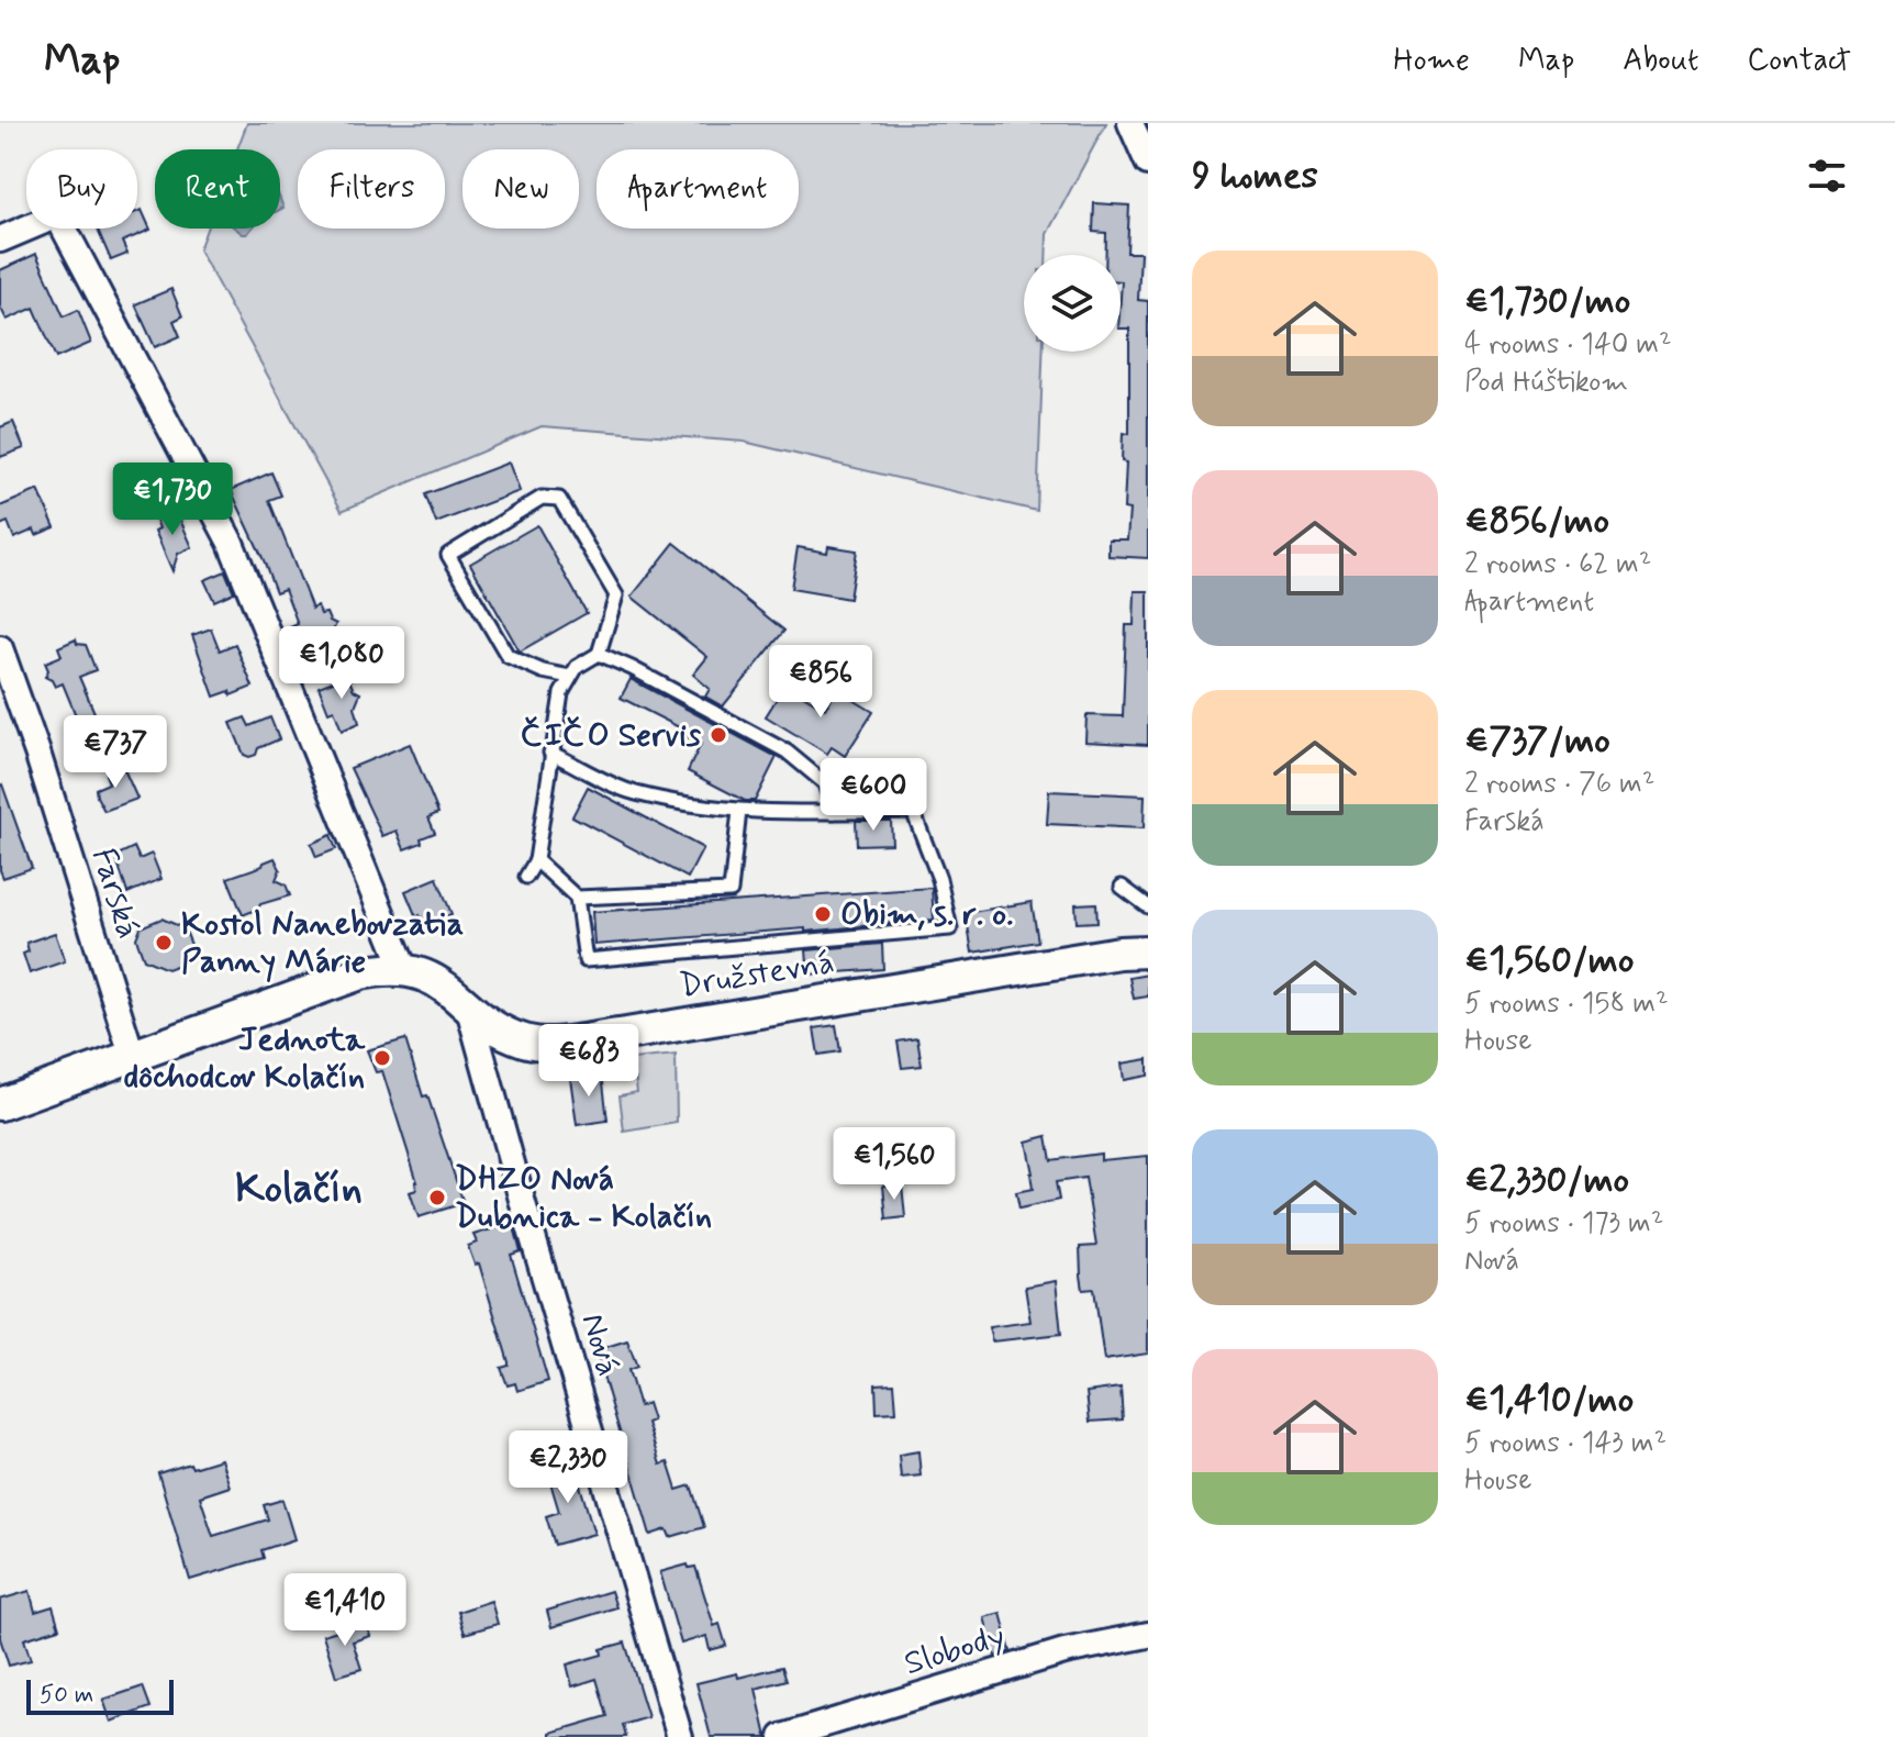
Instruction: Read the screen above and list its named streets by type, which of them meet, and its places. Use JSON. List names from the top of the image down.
{
  "streets": {
    "street": [
      "Farská",
      "Družstevná",
      "Nová",
      "Slobody"
    ]
  },
  "crossings": [
    ["Farská", "Družstevná"],
    ["Družstevná", "Nová"]
  ],
  "districts": ["Kolačín"],
  "places": [
    "ČIČO Servis",
    "Obim, s. r. o.",
    "Kostol Nanebovzatia Panny Márie",
    "Jednota dôchodcov Kolačín",
    "DHZO Nová Dubnica - Kolačín"
  ],
  "scale_bar": "50 m",
  "page": {
    "header": "Map",
    "nav": [
      "Home",
      "Map",
      "About",
      "Contact"
    ],
    "heading": "9 homes",
    "chip": [
      "Buy",
      "Rent",
      "Filters",
      "New",
      "Apartment"
    ],
    "list": [
      {
        "name": "€1,730/mo",
        "note": "4 rooms · 140 m² · Pod Húštikom"
      },
      {
        "name": "€856/mo",
        "note": "2 rooms · 62 m² · Apartment"
      },
      {
        "name": "€737/mo",
        "note": "2 rooms · 76 m² · Farská"
      },
      {
        "name": "€1,560/mo",
        "note": "5 rooms · 158 m² · House"
      },
      {
        "name": "€2,330/mo",
        "note": "5 rooms · 173 m² · Nová"
      },
      {
        "name": "€1,410/mo",
        "note": "5 rooms · 143 m² · House"
      }
    ],
    "price": [
      "€1,730",
      "€1,080",
      "€856",
      "€737",
      "€600",
      "€683",
      "€1,560",
      "€2,330",
      "€1,410"
    ],
    "scale": "50 m"
  }
}
